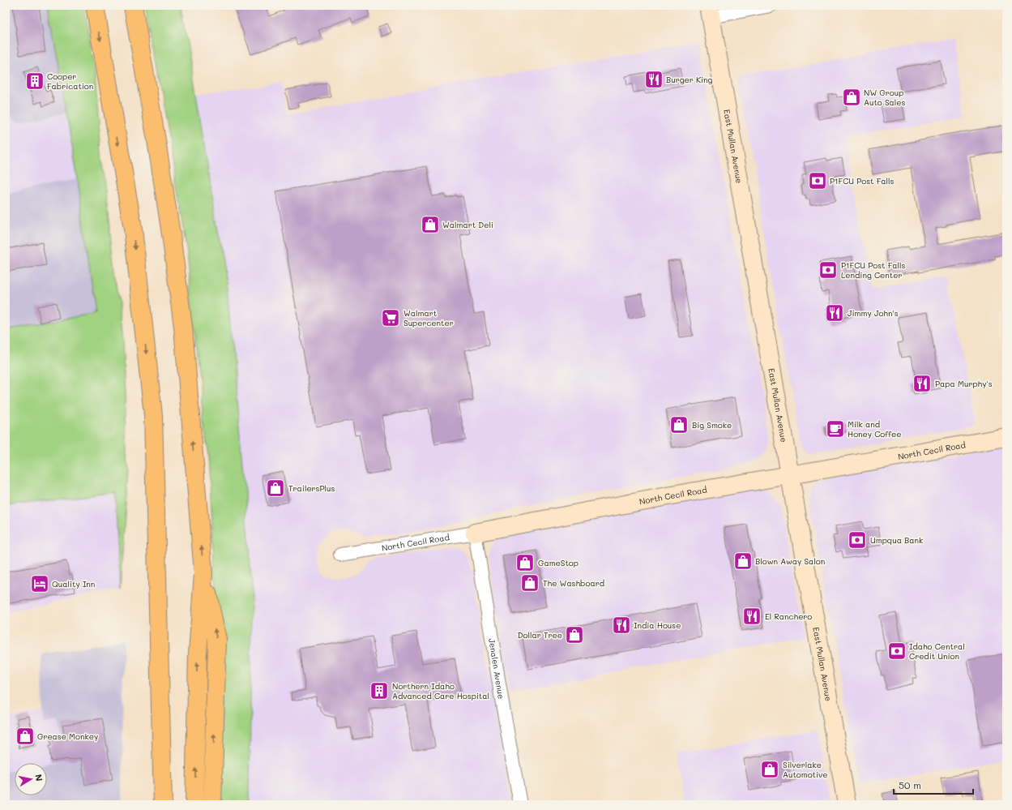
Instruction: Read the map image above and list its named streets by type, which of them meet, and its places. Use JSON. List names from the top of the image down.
{
  "streets": {
    "main road": ["East Mullan Avenue", "North Cecil Road"],
    "street": ["Jenalen Avenue"]
  },
  "crossings": [
    ["East Mullan Avenue", "North Cecil Road"],
    ["North Cecil Road", "Jenalen Avenue"]
  ],
  "places": {
    "restaurant": [
      "Burger King",
      "Jimmy John's",
      "Papa Murphy's",
      "El Ranchero",
      "India House"
    ],
    "building": ["Cooper Fabrication", "Northern Idaho Advanced Care Hospital"],
    "shop": [
      "NW Group Auto Sales",
      "Walmart Deli",
      "Big Smoke",
      "TrailersPlus",
      "Blown Away Salon",
      "GameStop",
      "The Washboard",
      "Dollar Tree",
      "Grease Monkey",
      "Silverlake Automotive"
    ],
    "bank": [
      "P1FCU Post Falls",
      "P1FCU Post Falls Lending Center",
      "Umpqua Bank",
      "Idaho Central Credit Union"
    ],
    "supermarket": ["Walmart Supercenter"],
    "cafe": ["Milk and Honey Coffee"],
    "hotel": ["Quality Inn"]
  },
  "scale_bar": "50 m",
  "north": "right"
}
